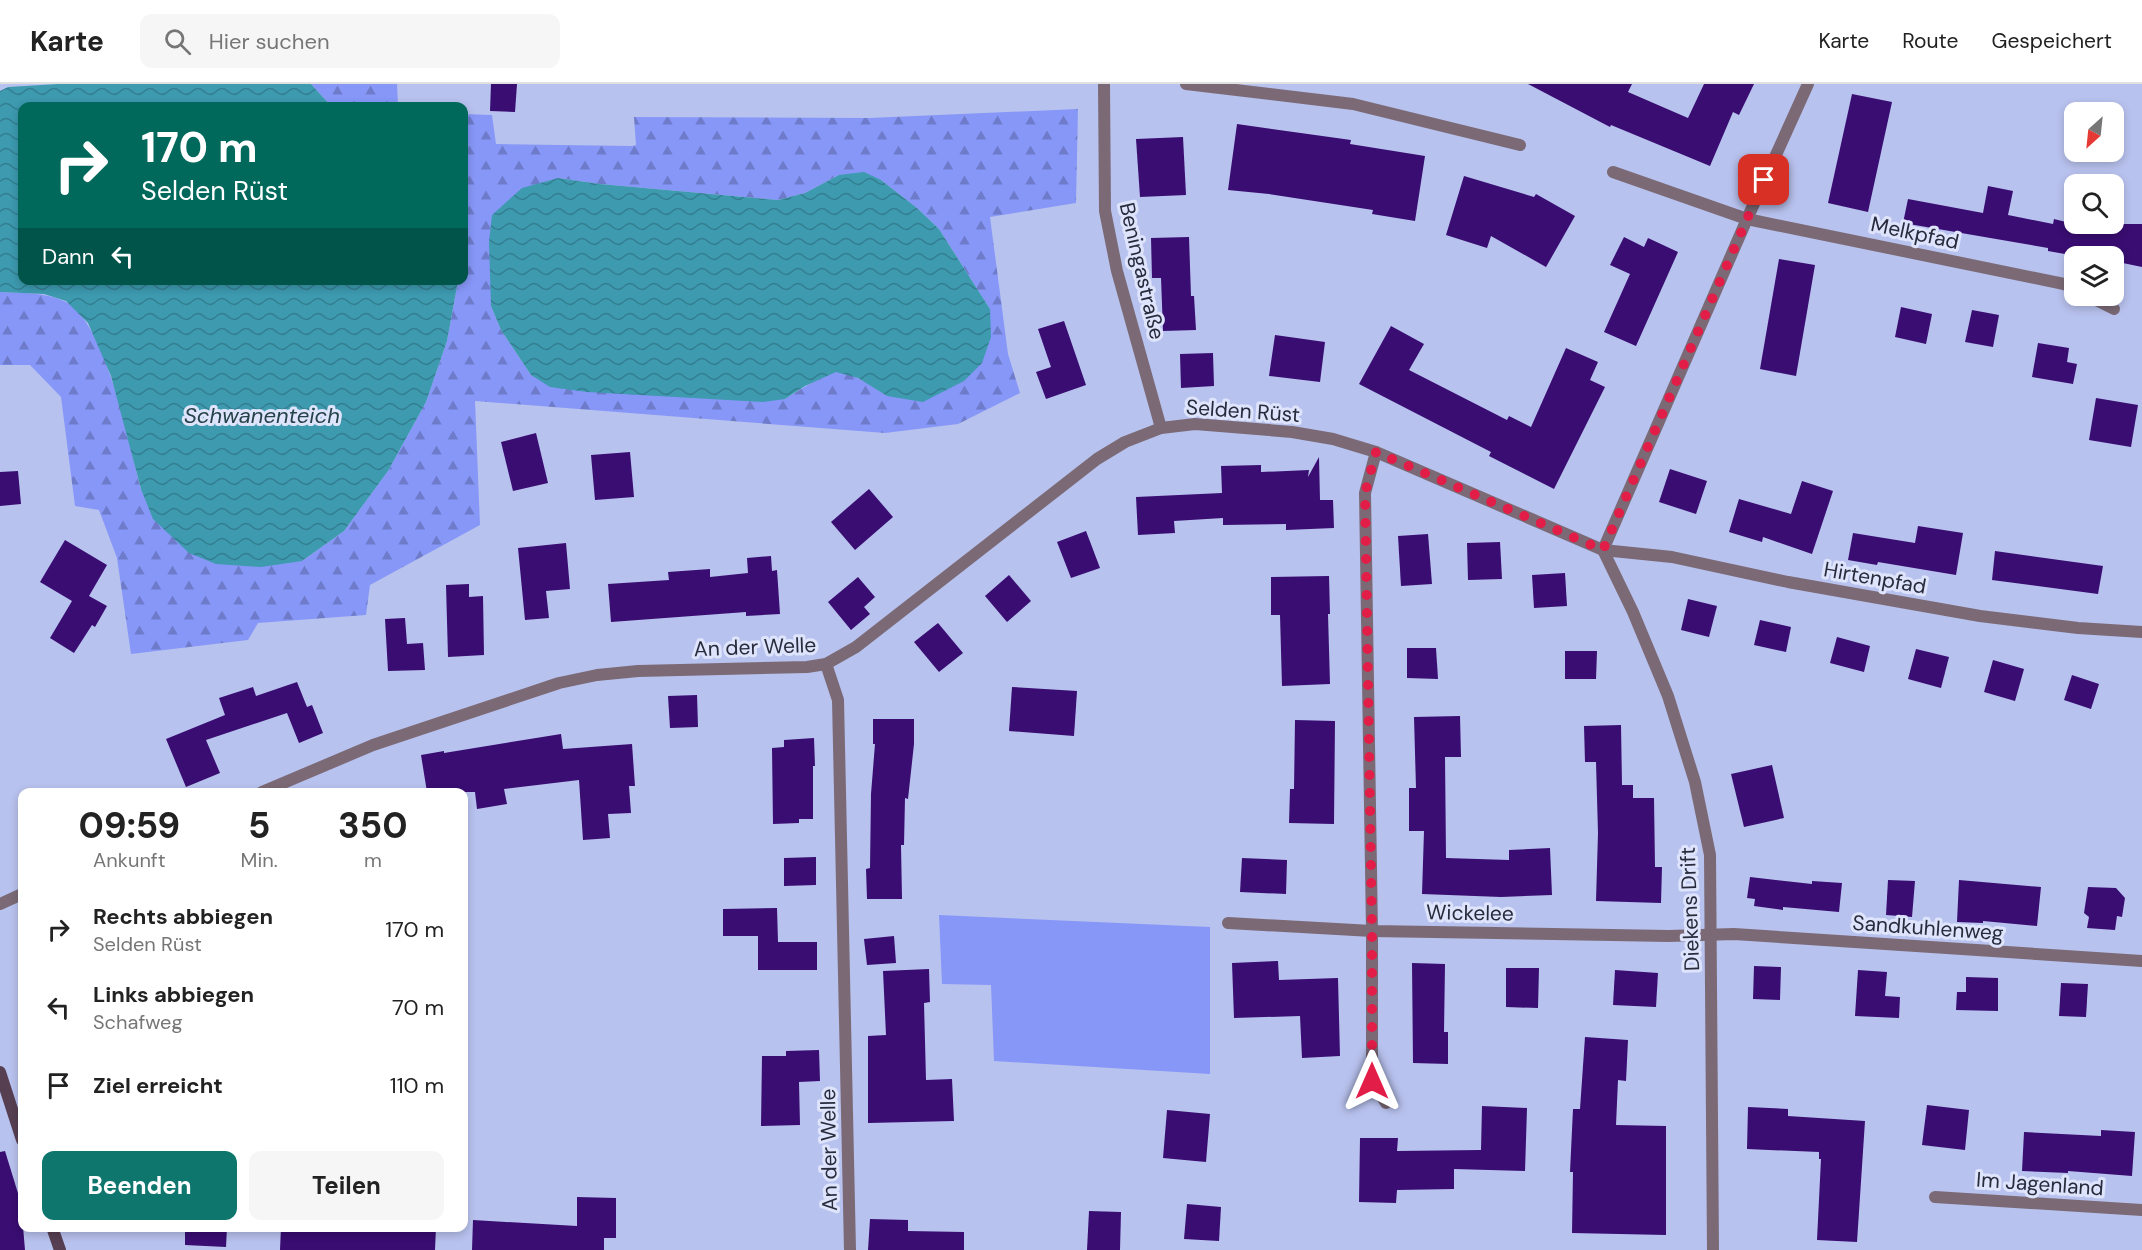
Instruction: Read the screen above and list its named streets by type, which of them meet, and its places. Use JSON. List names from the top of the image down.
{
  "streets": {
    "street": [
      "Melkpfad",
      "Beningastraße",
      "Selden Rüst",
      "Hirtenpfad",
      "An der Welle",
      "Diekens Drift",
      "Wickelee",
      "Sandkuhlenweg",
      "Im Jagenland"
    ]
  },
  "crossings": [
    ["Beningastraße", "Selden Rüst"],
    ["Selden Rüst", "Hirtenpfad"],
    ["Selden Rüst", "An der Welle"],
    ["Selden Rüst", "Diekens Drift"],
    ["Hirtenpfad", "Diekens Drift"],
    ["Diekens Drift", "Wickelee"],
    ["Diekens Drift", "Sandkuhlenweg"],
    ["Wickelee", "Sandkuhlenweg"]
  ],
  "water": ["Schwanenteich"],
  "north": "bottom left",
  "page": {
    "header": "Karte",
    "search": "Hier suchen",
    "nav": ["Karte", "Route", "Gespeichert"],
    "turn": ["170 m", "Selden Rüst"],
    "then": "Dann",
    "eta": [
      "09:59",
      "Ankunft",
      "5",
      "Min.",
      "350",
      "m"
    ],
    "list": [
      {
        "name": "Rechts abbiegen",
        "note": "Selden Rüst",
        "value": "170 m"
      },
      {
        "name": "Links abbiegen",
        "note": "Schafweg",
        "value": "70 m"
      },
      {
        "name": "Ziel erreicht",
        "value": "110 m"
      }
    ],
    "buttons": ["Beenden", "Teilen"]
  }
}
